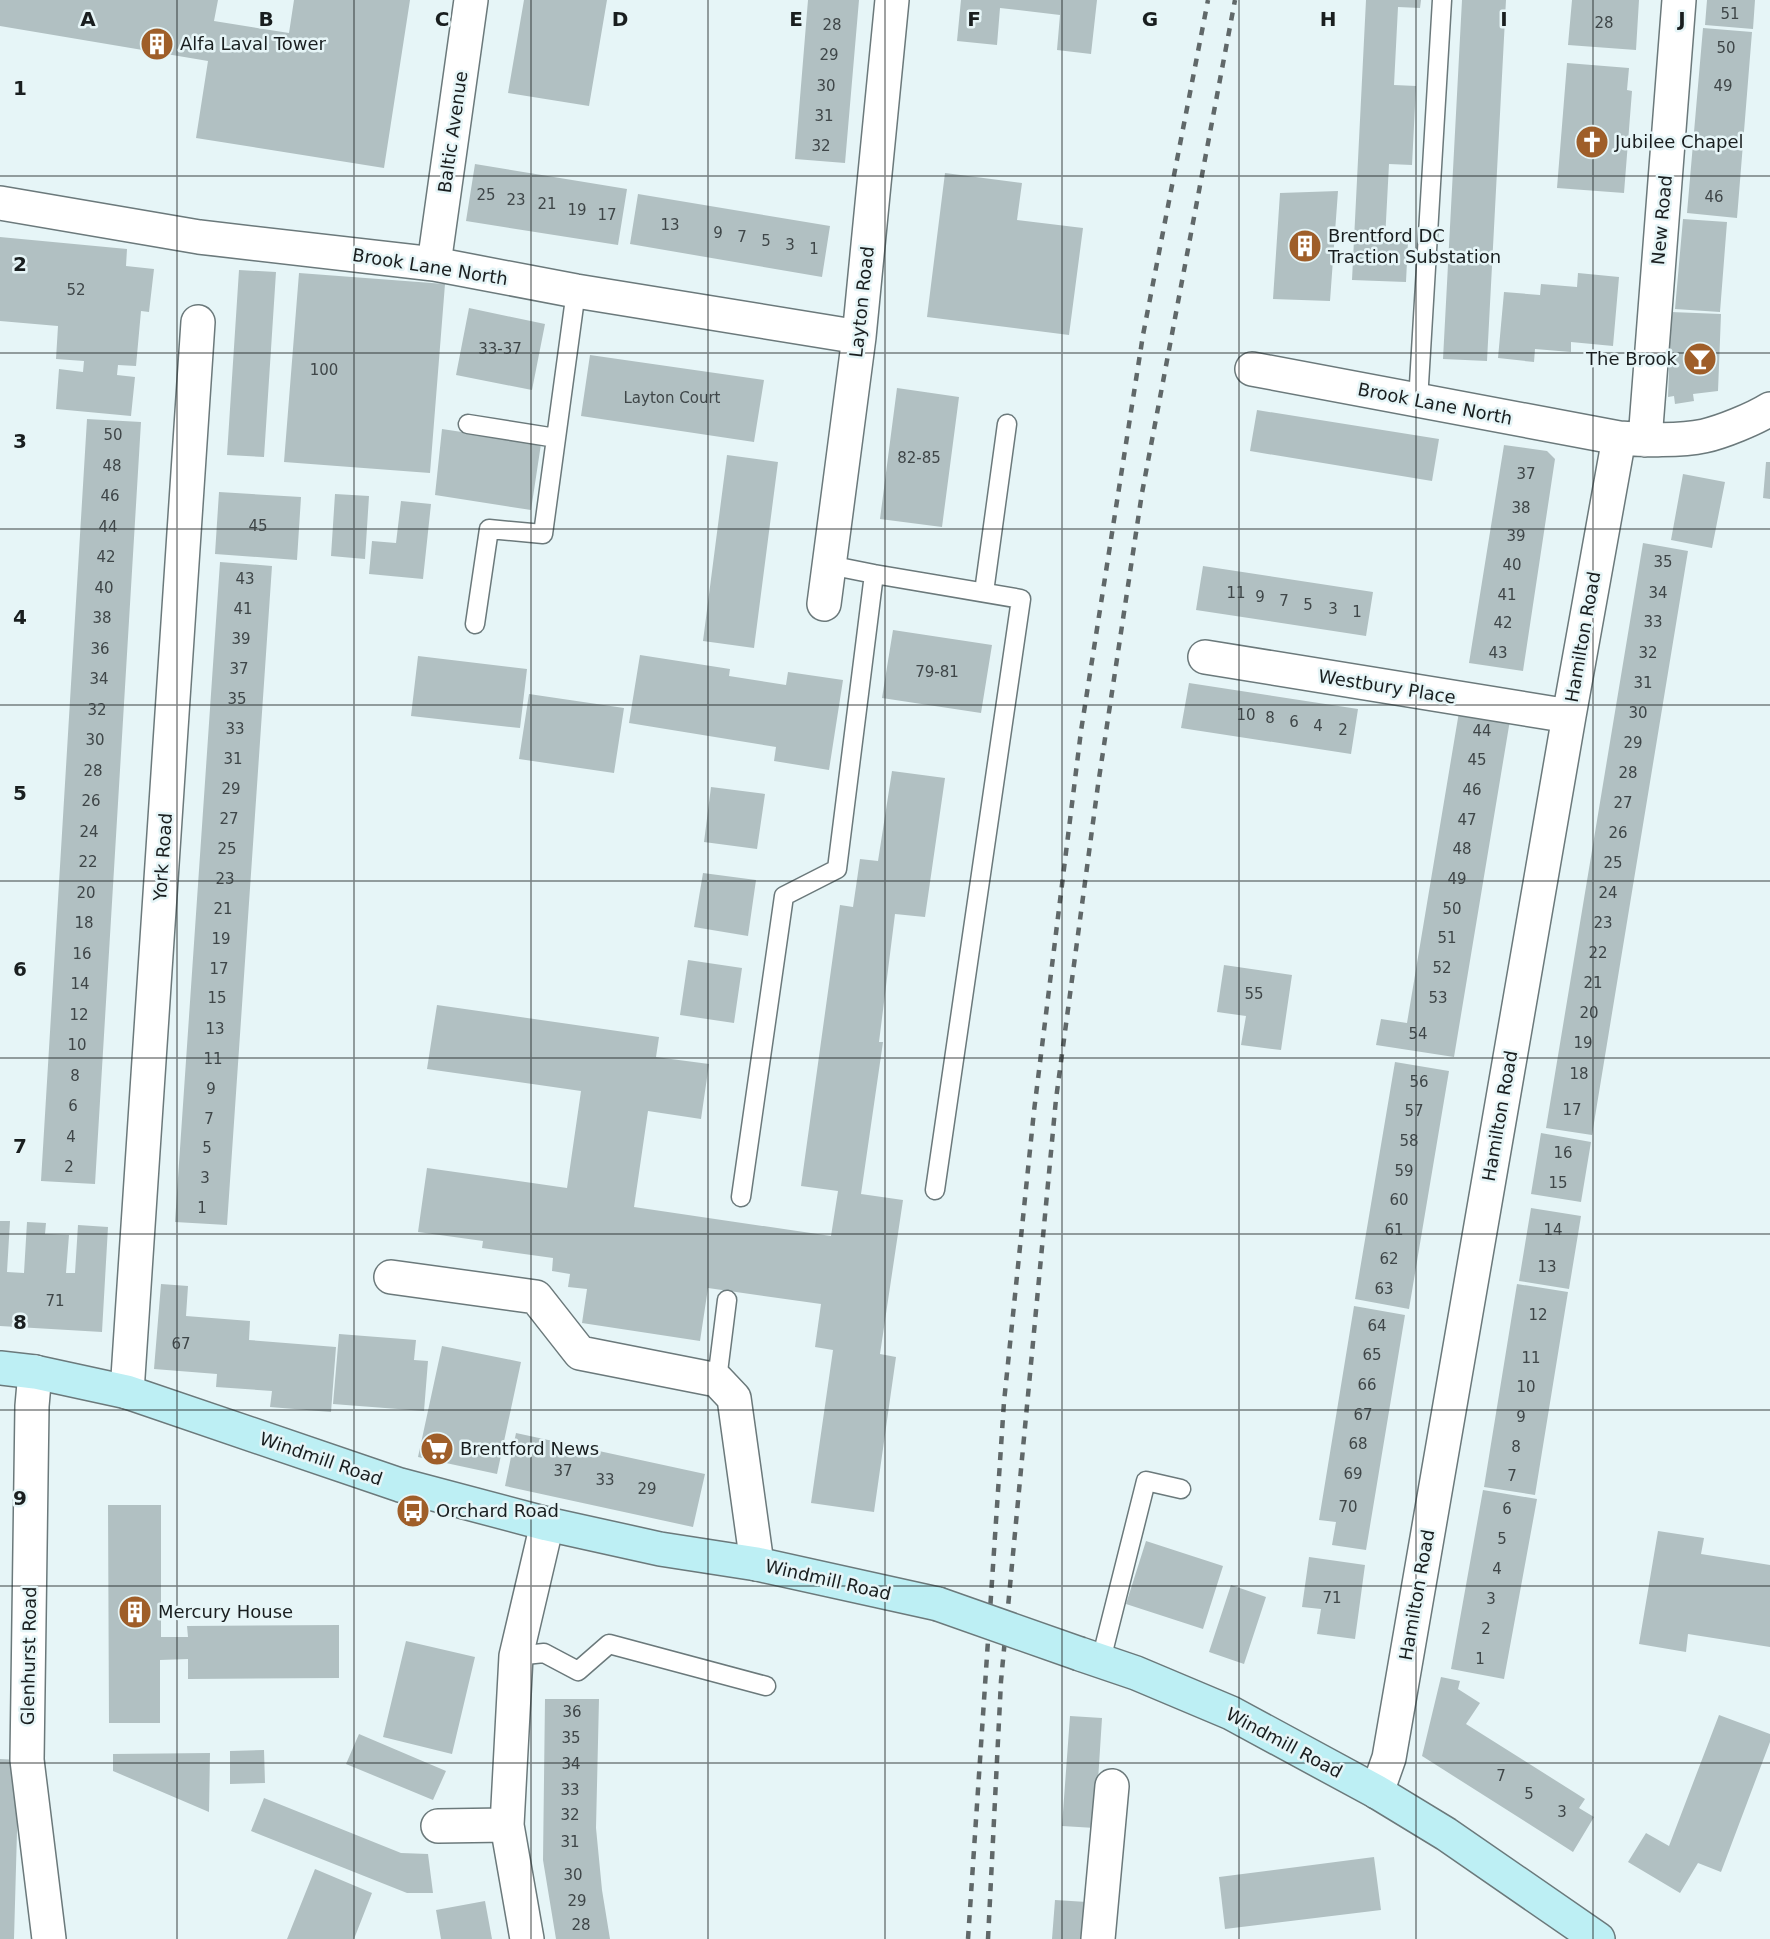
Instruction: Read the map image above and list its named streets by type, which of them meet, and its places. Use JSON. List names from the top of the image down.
{
  "streets": {
    "main road": ["Windmill Road"],
    "street": [
      "Baltic Avenue",
      "New Road",
      "Brook Lane North",
      "Layton Road",
      "Hamilton Road",
      "Westbury Place",
      "York Road",
      "Glenhurst Road"
    ]
  },
  "crossings": [
    ["Baltic Avenue", "Brook Lane North"],
    ["New Road", "Brook Lane North"],
    ["New Road", "Hamilton Road"],
    ["Brook Lane North", "Layton Road"],
    ["Brook Lane North", "Hamilton Road"],
    ["Hamilton Road", "Westbury Place"],
    ["Hamilton Road", "Windmill Road"],
    ["York Road", "Windmill Road"],
    ["Windmill Road", "Glenhurst Road"]
  ],
  "places": {
    "building": ["Alfa Laval Tower", "Brentford DC Traction Substation", "Mercury House"],
    "church": ["Jubilee Chapel"],
    "bar": ["The Brook"],
    "supermarket": ["Brentford News"],
    "bus stop": ["Orchard Road"]
  },
  "house_numbers": [
    "51",
    "28",
    "28",
    "50",
    "29",
    "30",
    "49",
    "31",
    "32",
    "25",
    "46",
    "23",
    "21",
    "19",
    "17",
    "13",
    "9",
    "7",
    "5",
    "3",
    "1",
    "52",
    "33-37",
    "100",
    "Layton Court",
    "50",
    "82-85",
    "48",
    "37",
    "46",
    "38",
    "45",
    "44",
    "39",
    "42",
    "35",
    "40",
    "43",
    "40",
    "11",
    "34",
    "41",
    "9",
    "7",
    "5",
    "41",
    "3",
    "1",
    "38",
    "33",
    "42",
    "39",
    "36",
    "43",
    "32",
    "37",
    "79-81",
    "34",
    "31",
    "35",
    "32",
    "30",
    "10",
    "8",
    "6",
    "4",
    "33",
    "2",
    "44",
    "30",
    "29",
    "31",
    "45",
    "28",
    "28",
    "29",
    "46",
    "26",
    "27",
    "27",
    "47",
    "24",
    "26",
    "25",
    "48",
    "22",
    "25",
    "23",
    "49",
    "20",
    "24",
    "21",
    "50",
    "18",
    "23",
    "51",
    "19",
    "22",
    "16",
    "52",
    "17",
    "21",
    "14",
    "55",
    "15",
    "53",
    "20",
    "12",
    "13",
    "54",
    "19",
    "10",
    "11",
    "18",
    "8",
    "56",
    "9",
    "6",
    "17",
    "57",
    "7",
    "4",
    "58",
    "5",
    "16",
    "2",
    "59",
    "3",
    "15",
    "60",
    "1",
    "61",
    "14",
    "62",
    "13",
    "63",
    "71",
    "12",
    "64",
    "67",
    "65",
    "11",
    "66",
    "10",
    "67",
    "9",
    "68",
    "8",
    "37",
    "69",
    "7",
    "33",
    "29",
    "70",
    "6",
    "5",
    "4",
    "71",
    "3",
    "2",
    "1",
    "36",
    "35",
    "34",
    "7",
    "33",
    "5",
    "3",
    "32",
    "31",
    "30",
    "29",
    "28"
  ],
  "grid": {
    "columns": [
      "A",
      "B",
      "C",
      "D",
      "E",
      "F",
      "G",
      "H",
      "I",
      "J"
    ],
    "rows": [
      "1",
      "2",
      "3",
      "4",
      "5",
      "6",
      "7",
      "8",
      "9"
    ]
  }
}
